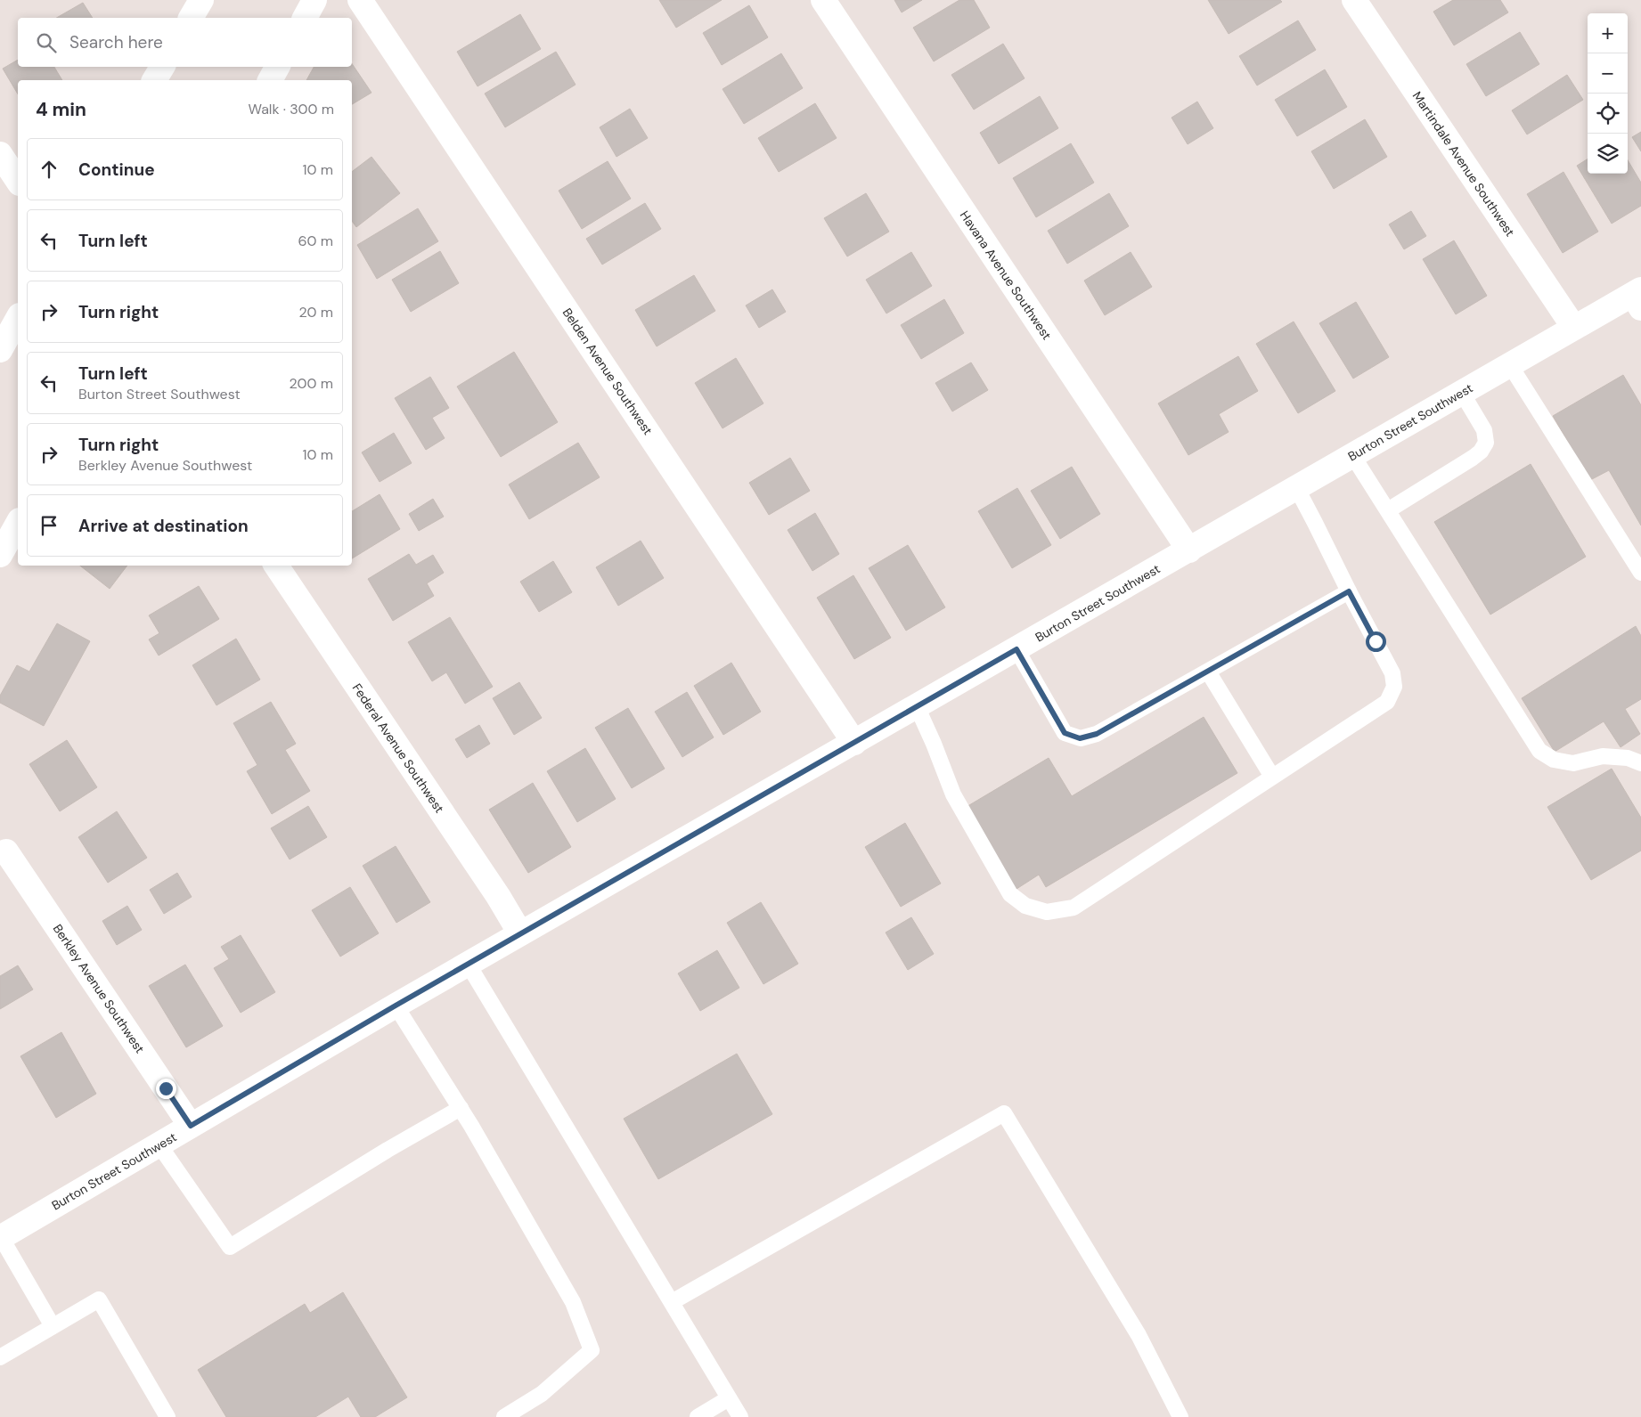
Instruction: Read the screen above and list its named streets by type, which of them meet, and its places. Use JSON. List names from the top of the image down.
{
  "streets": {
    "street": [
      "Martindale Avenue Southwest",
      "Havana Avenue Southwest",
      "Belden Avenue Southwest",
      "Burton Street Southwest",
      "Federal Avenue Southwest",
      "Berkley Avenue Southwest"
    ]
  },
  "crossings": [
    ["Martindale Avenue Southwest", "Burton Street Southwest"],
    ["Havana Avenue Southwest", "Burton Street Southwest"],
    ["Belden Avenue Southwest", "Burton Street Southwest"],
    ["Burton Street Southwest", "Federal Avenue Southwest"],
    ["Burton Street Southwest", "Berkley Avenue Southwest"]
  ],
  "page": {
    "map_buttons": ["+", "−"],
    "search": "Search here",
    "heading": ["4 min", "Walk · 300 m"],
    "list": [
      ["Continue", "10 m"],
      ["Turn left", "60 m"],
      ["Turn right", "20 m"],
      ["Turn left", "Burton Street Southwest", "200 m"],
      ["Turn right", "Berkley Avenue Southwest", "10 m"],
      "Arrive at destination"
    ]
  }
}
